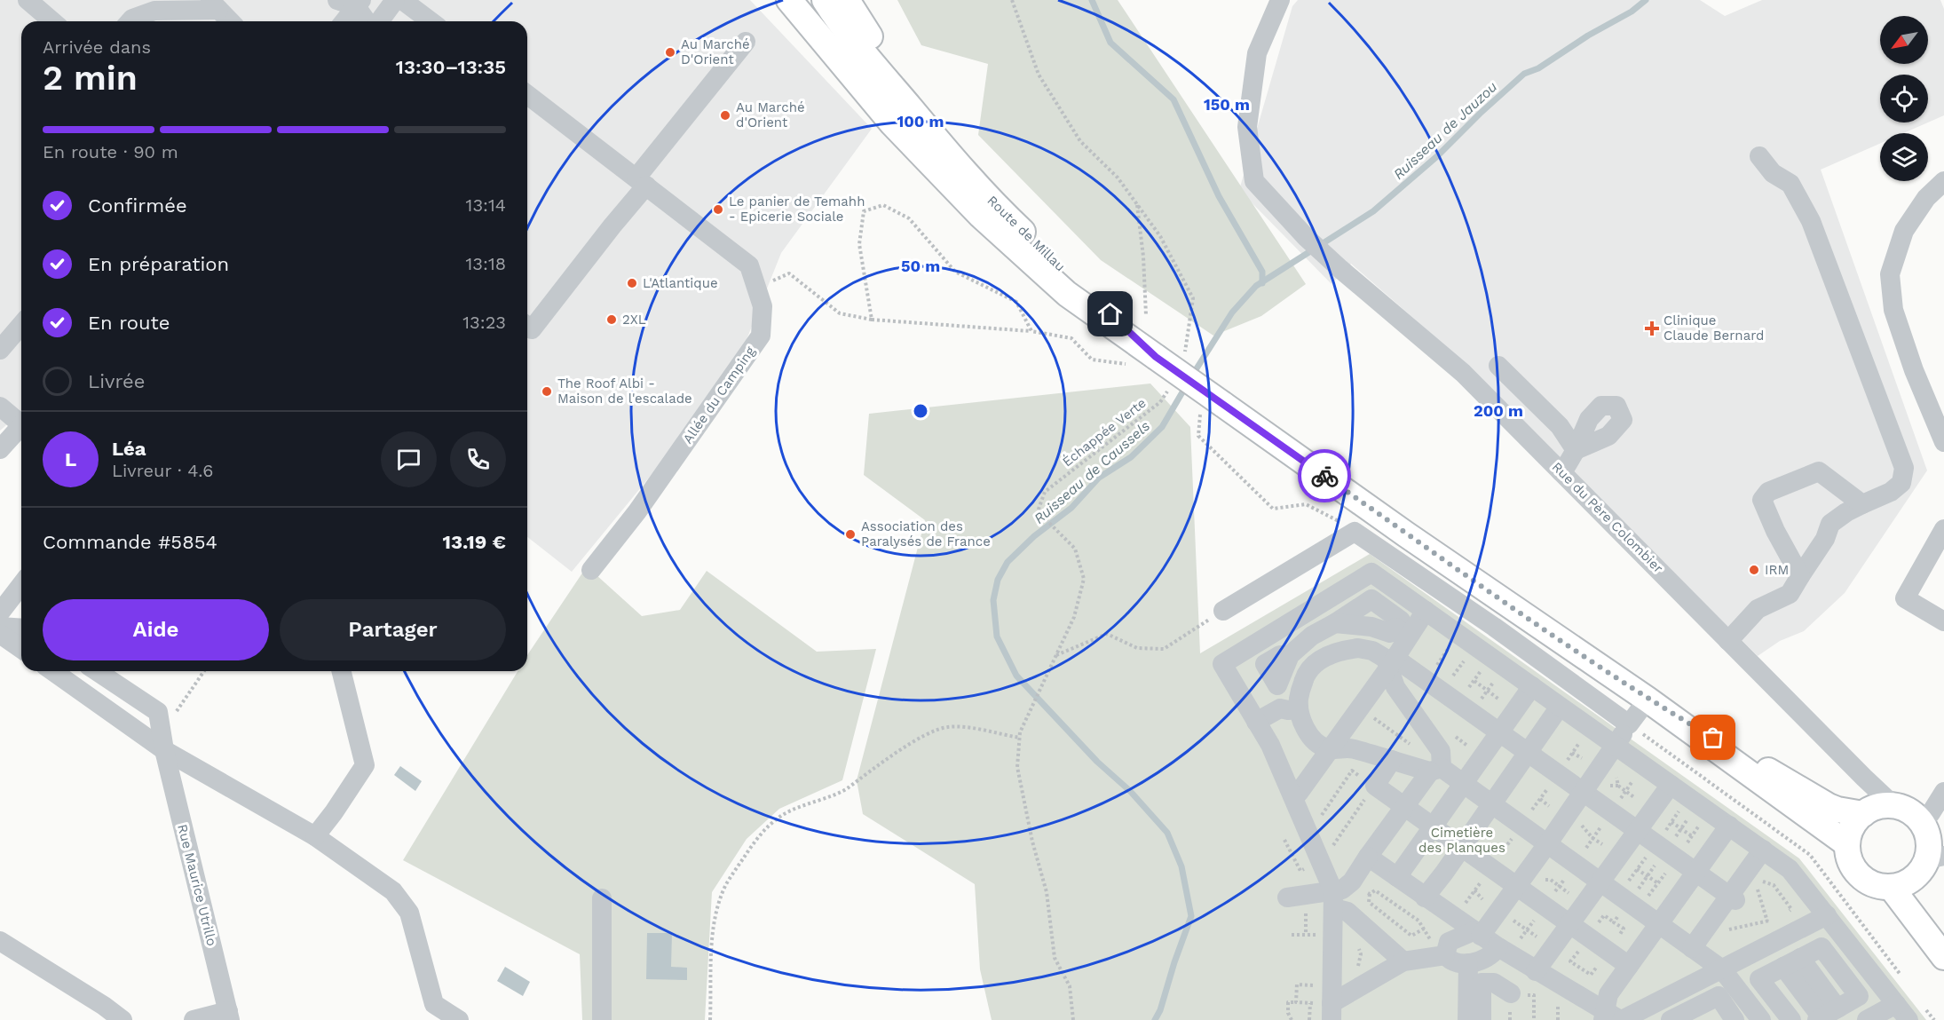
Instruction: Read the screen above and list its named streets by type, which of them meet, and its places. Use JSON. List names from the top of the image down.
{
  "streets": {
    "main road": ["Route de Millau"],
    "street": ["Allée du Camping", "Rue du Père Colombier", "Rue Maurice Utrillo"],
    "path": ["Échappée Verte"]
  },
  "water": ["Ruisseau de Jauzou", "Ruisseau de Caussels"],
  "parks": ["Cimetière des Planques"],
  "places": {
    "other": [
      "Au Marché D'Orient",
      "Au Marché d'Orient",
      "Le panier de Temahh - Epicerie Sociale",
      "L'Atlantique",
      "2XL",
      "The Roof Albi - Maison de l'escalade",
      "Association des Paralysés de France",
      "IRM"
    ],
    "health": ["Clinique Claude Bernard"]
  },
  "north": "bottom left",
  "page": {
    "heading": ["2 min", "Arrivée dans", "13:30–13:35"],
    "panel": [
      "Léa",
      "Livreur · 4.6",
      "Commande #5854",
      "13.19 €"
    ],
    "bar": "En route · 90 m",
    "list": [
      ["Confirmée", "13:14"],
      ["En préparation", "13:18"],
      ["En route", "13:23"],
      "Livrée"
    ],
    "round": "L",
    "buttons": ["Aide", "Partager"]
  },
  "rings": [
    "150 m",
    "100 m",
    "50 m",
    "200 m"
  ]
}
